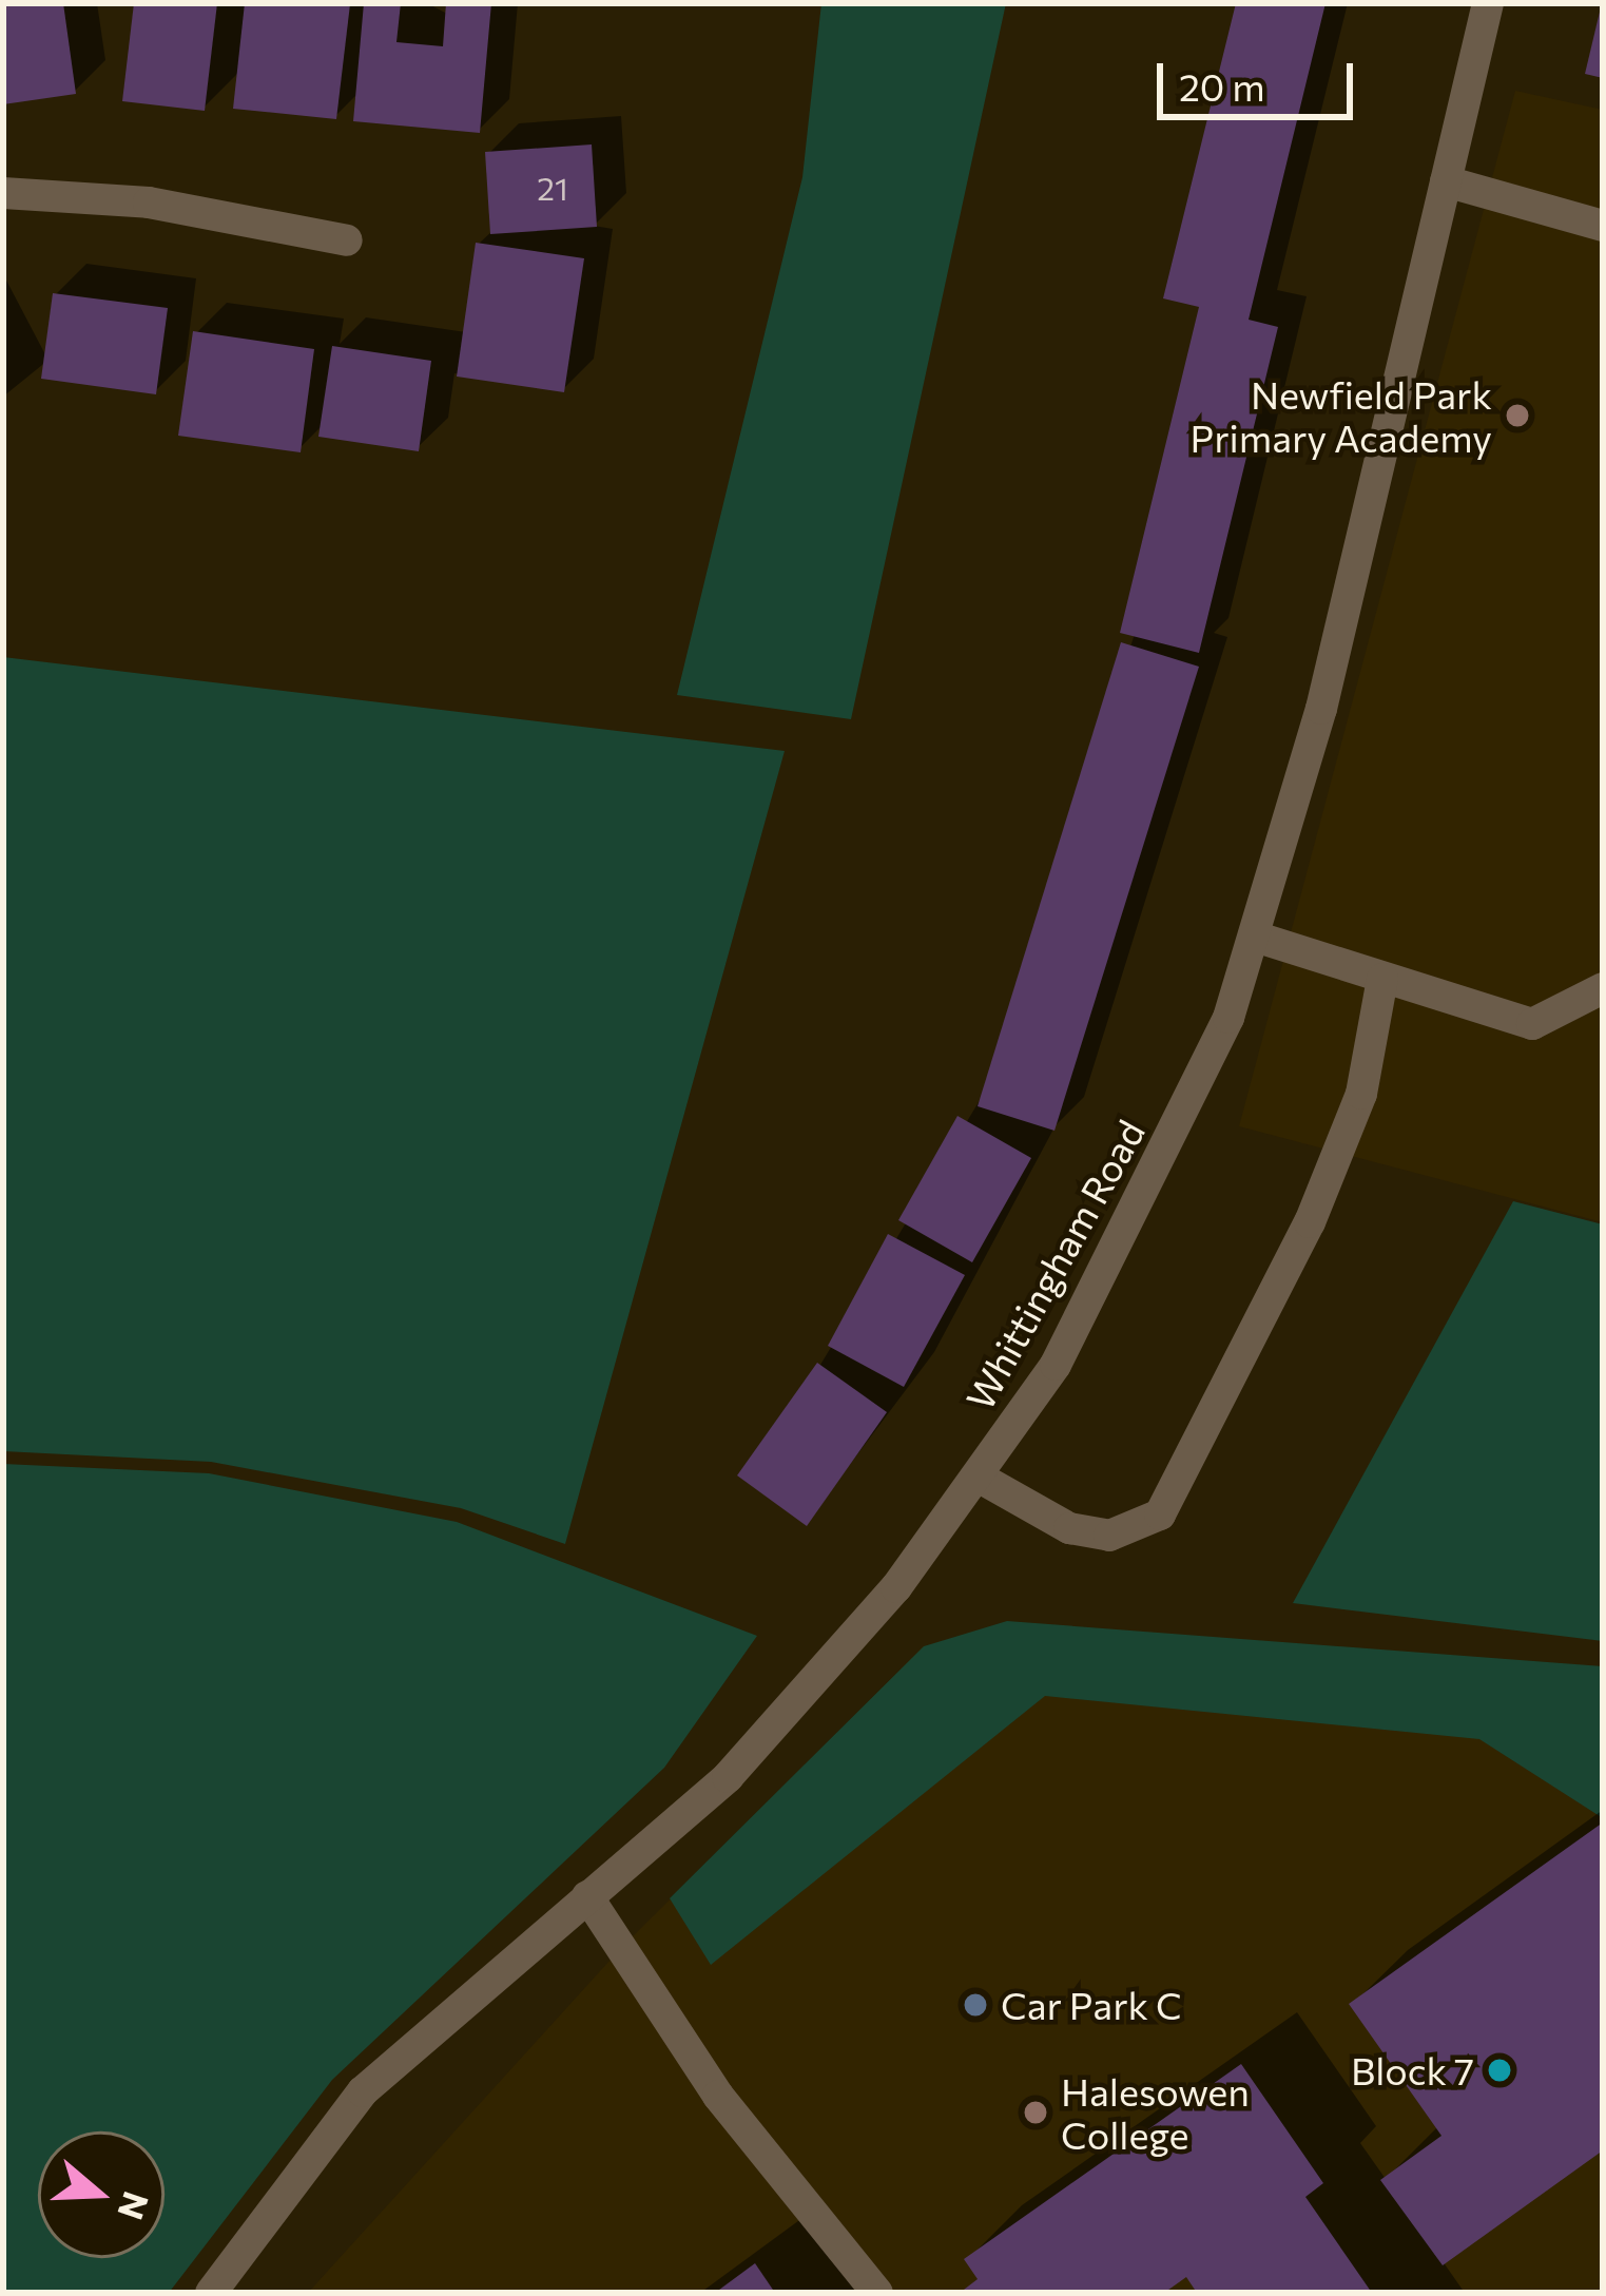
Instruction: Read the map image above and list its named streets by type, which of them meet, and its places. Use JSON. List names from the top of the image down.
{
  "streets": {
    "street": ["Whittingham Road"]
  },
  "places": [
    "Newfield Park Primary Academy",
    "Car Park C",
    "Block 7",
    "Halesowen College"
  ],
  "house_numbers": ["21"],
  "scale_bar": "20 m",
  "north": "right"
}
